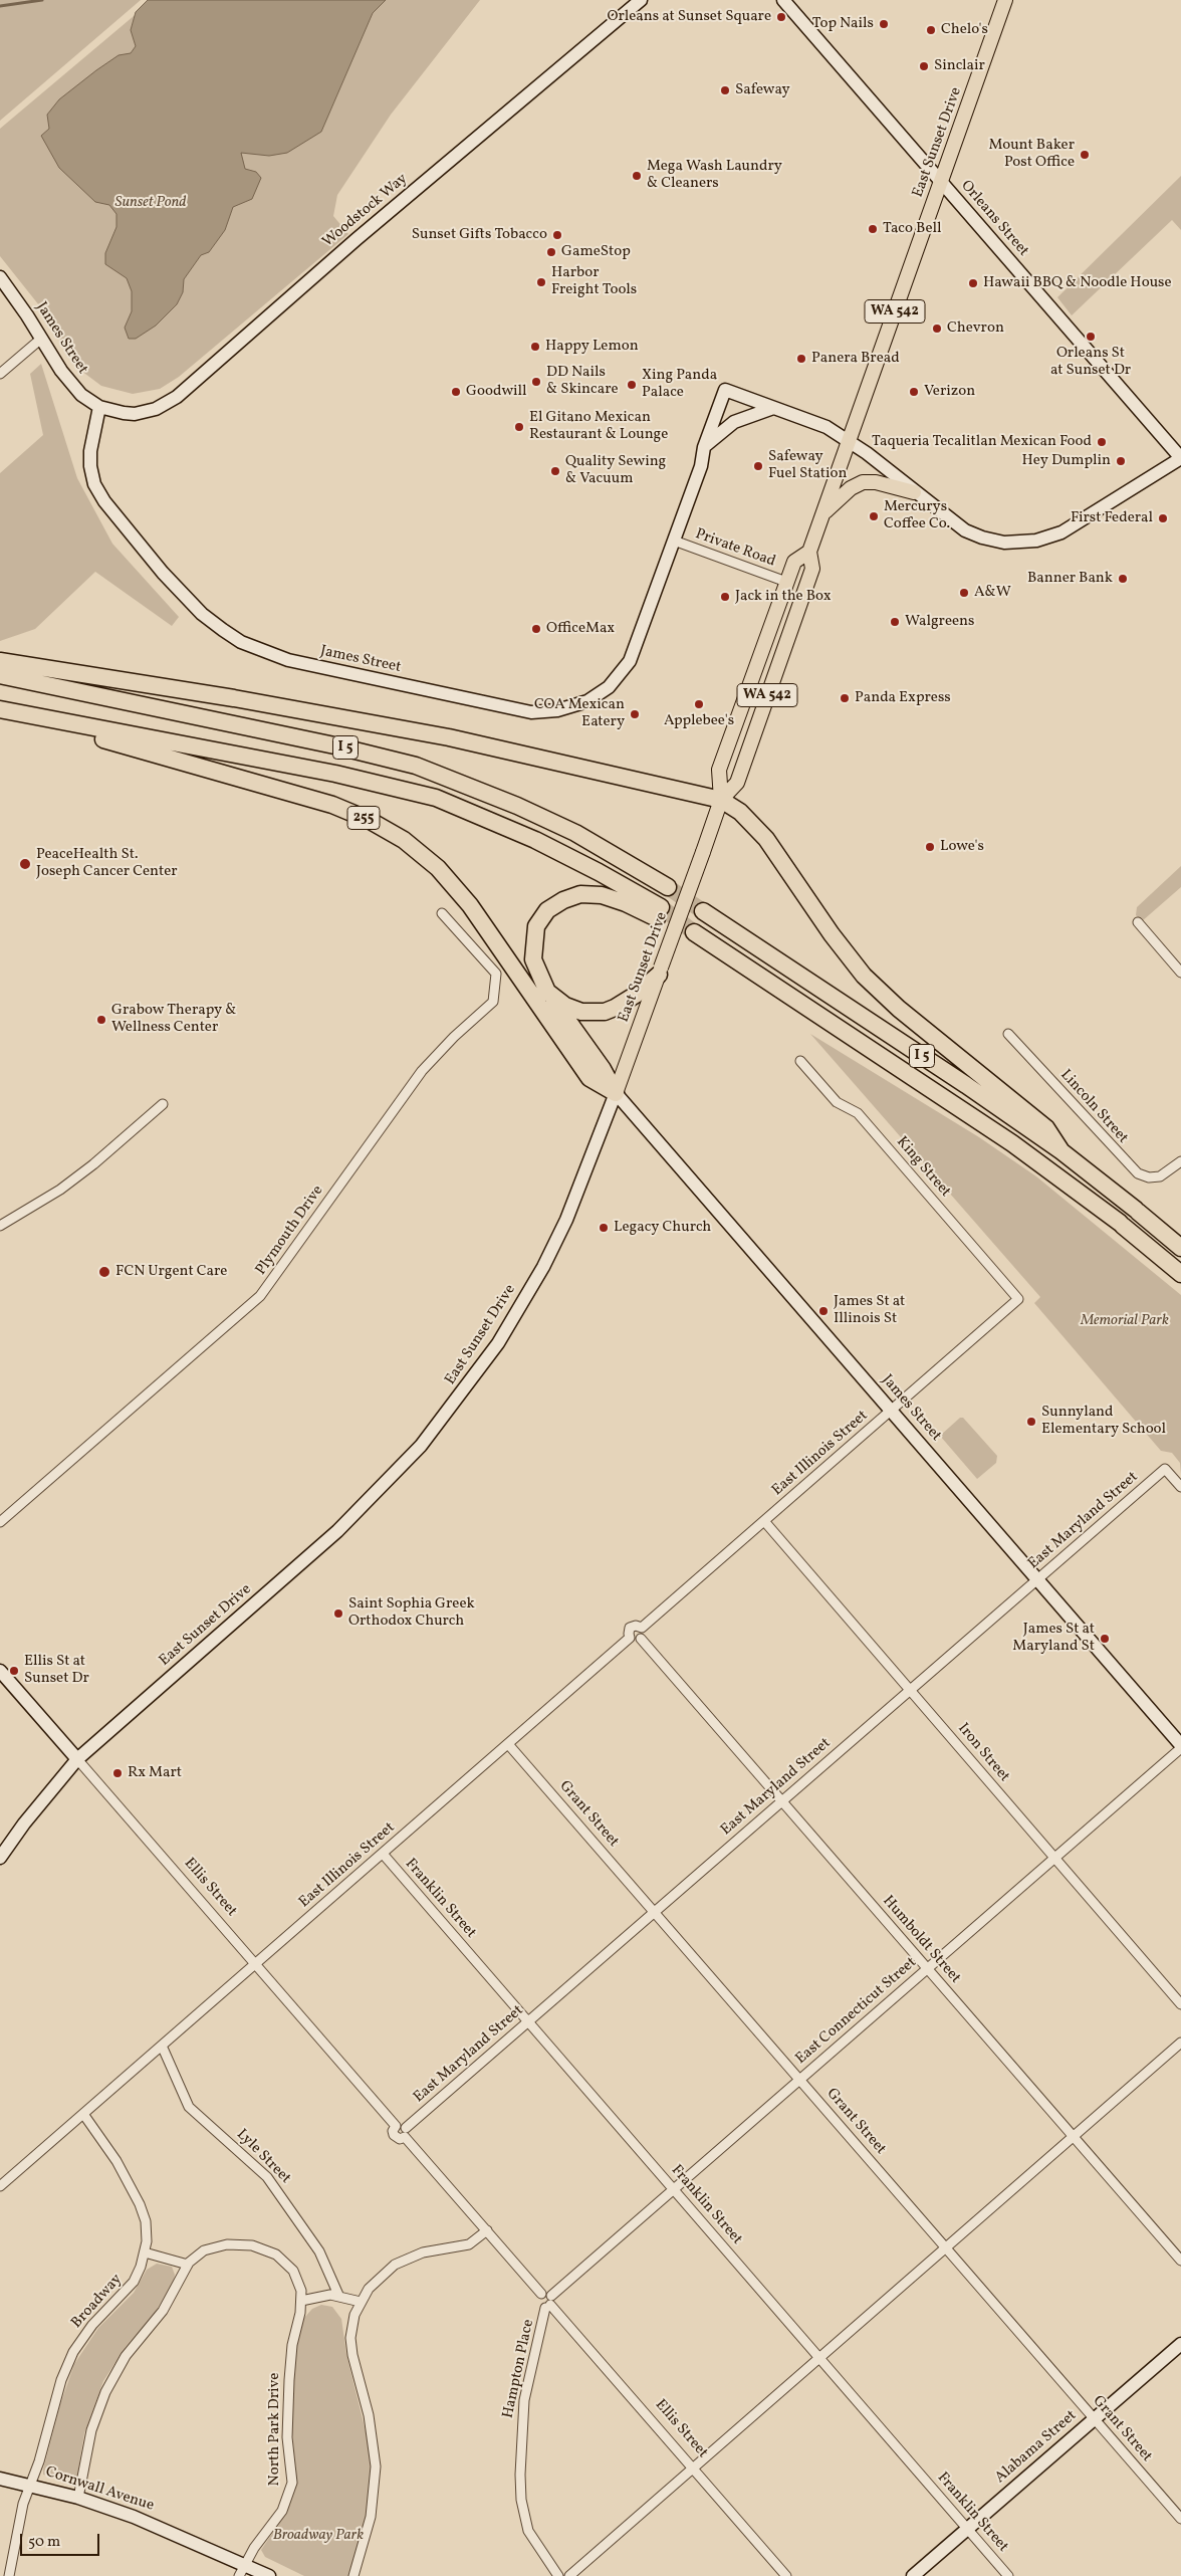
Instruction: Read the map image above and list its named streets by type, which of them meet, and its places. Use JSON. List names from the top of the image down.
{
  "streets": {
    "highway": ["I 5", "255"],
    "main road": [
      "East Sunset Drive",
      "Woodstock Way",
      "Orleans Street",
      "WA 542",
      "James Street",
      "Ellis Street",
      "Alabama Street",
      "Cornwall Avenue"
    ],
    "street": [
      "Private Road",
      "Lincoln Street",
      "King Street",
      "Plymouth Drive",
      "East Illinois Street",
      "East Maryland Street",
      "Iron Street",
      "Grant Street",
      "Franklin Street",
      "Humboldt Street",
      "East Connecticut Street",
      "Lyle Street",
      "Broadway",
      "Hampton Place",
      "North Park Drive"
    ]
  },
  "crossings": [
    ["East Sunset Drive", "Orleans Street"],
    ["East Sunset Drive", "James Street"],
    ["East Sunset Drive", "Private Road"],
    ["East Sunset Drive", "255"],
    ["East Sunset Drive", "Ellis Street"],
    ["Woodstock Way", "James Street"],
    ["James Street", "Private Road"],
    ["James Street", "255"],
    ["James Street", "East Illinois Street"],
    ["James Street", "East Maryland Street"],
    ["James Street", "East Connecticut Street"],
    ["I 5", "255"],
    ["King Street", "East Illinois Street"],
    ["East Illinois Street", "Iron Street"],
    ["East Illinois Street", "Grant Street"],
    ["East Illinois Street", "Ellis Street"],
    ["East Illinois Street", "Franklin Street"],
    ["East Illinois Street", "Humboldt Street"],
    ["East Illinois Street", "Lyle Street"],
    ["East Illinois Street", "Broadway"],
    ["East Maryland Street", "Iron Street"],
    ["East Maryland Street", "Grant Street"],
    ["East Maryland Street", "Ellis Street"],
    ["East Maryland Street", "Franklin Street"],
    ["East Maryland Street", "Humboldt Street"],
    ["Iron Street", "East Connecticut Street"],
    ["Grant Street", "East Connecticut Street"],
    ["Grant Street", "Alabama Street"],
    ["Ellis Street", "East Connecticut Street"],
    ["Ellis Street", "Hampton Place"],
    ["Franklin Street", "East Connecticut Street"],
    ["Franklin Street", "Alabama Street"],
    ["Humboldt Street", "East Connecticut Street"],
    ["East Connecticut Street", "Hampton Place"],
    ["Broadway", "Cornwall Avenue"],
    ["North Park Drive", "Cornwall Avenue"]
  ],
  "parks": ["Sunset Pond", "Memorial Park", "Broadway Park"],
  "places": [
    "Orleans at Sunset Square",
    "Top Nails",
    "Chelo's",
    "Sinclair",
    "Safeway",
    "Mount Baker Post Office",
    "Mega Wash Laundry & Cleaners",
    "Taco Bell",
    "Sunset Gifts Tobacco",
    "GameStop",
    "Harbor Freight Tools",
    "Hawaii BBQ & Noodle House",
    "Chevron",
    "Orleans St at Sunset Dr",
    "Happy Lemon",
    "Panera Bread",
    "DD Nails & Skincare",
    "Xing Panda Palace",
    "Goodwill",
    "Verizon",
    "El Gitano Mexican Restaurant & Lounge",
    "Taqueria Tecalitlan Mexican Food",
    "Hey Dumplin",
    "Safeway Fuel Station",
    "Quality Sewing & Vacuum",
    "Mercurys Coffee Co.",
    "First Federal",
    "Banner Bank",
    "A&W",
    "Jack in the Box",
    "Walgreens",
    "OfficeMax",
    "Panda Express",
    "Applebee's",
    "COA Mexican Eatery",
    "Lowe's",
    "PeaceHealth St. Joseph Cancer Center",
    "Grabow Therapy & Wellness Center",
    "Legacy Church",
    "FCN Urgent Care",
    "James St at Illinois St",
    "Sunnyland Elementary School",
    "Saint Sophia Greek Orthodox Church",
    "James St at Maryland St",
    "Ellis St at Sunset Dr",
    "Rx Mart"
  ],
  "scale_bar": "50 m"
}
